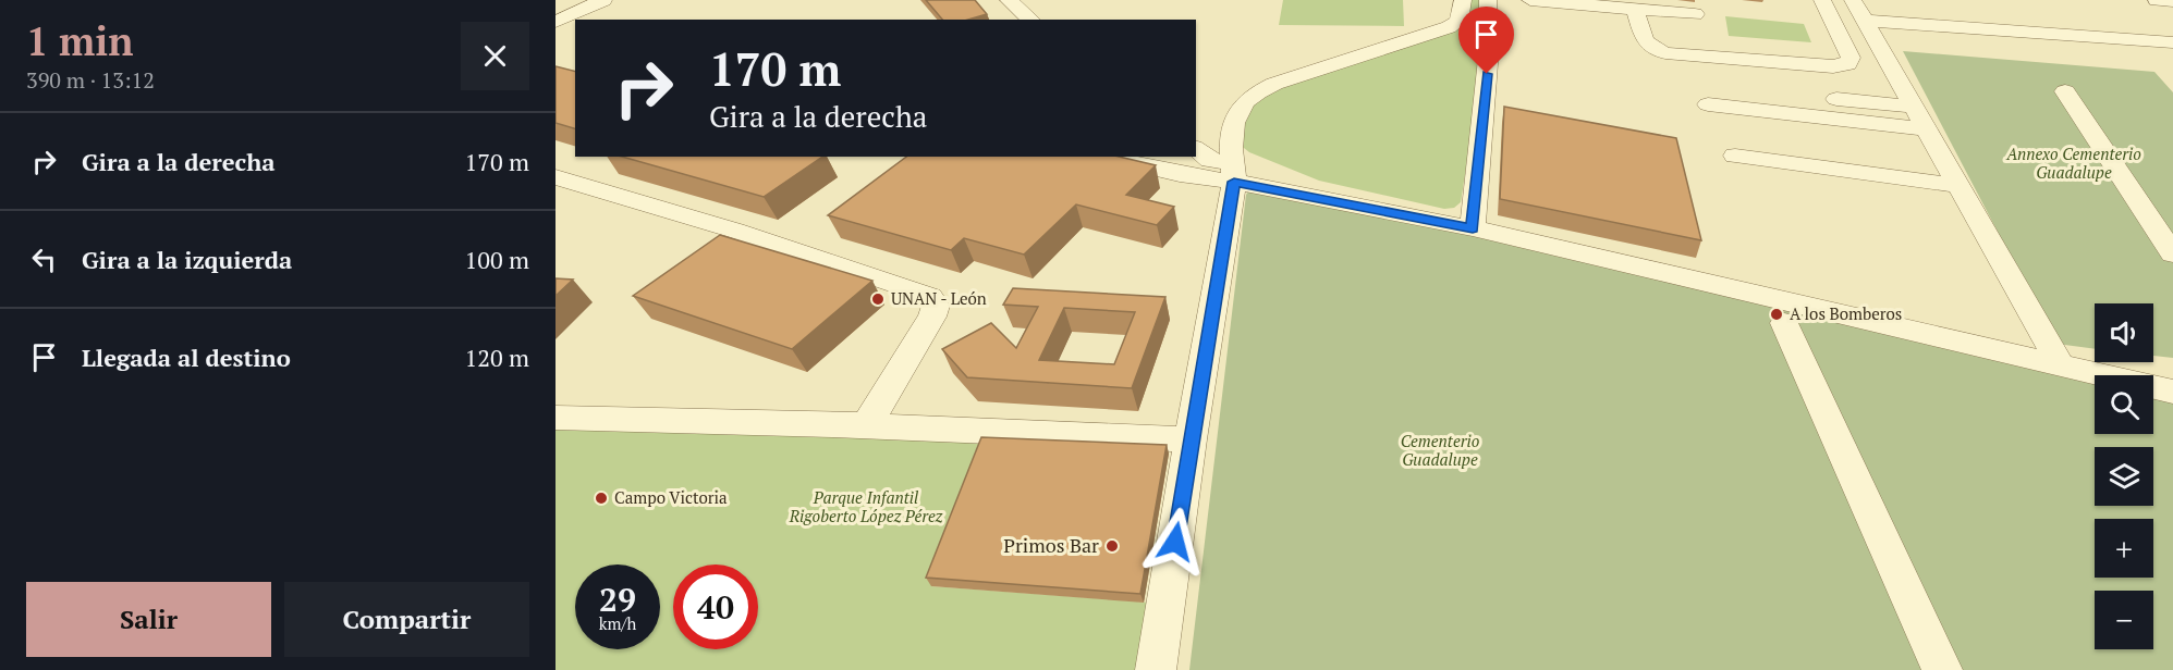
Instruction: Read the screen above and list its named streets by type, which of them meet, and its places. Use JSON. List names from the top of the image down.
{
  "parks": ["Annexo Cementerio Guadalupe", "Cementerio Guadalupe", "Parque Infantil Rigoberto López Pérez"],
  "places": [
    "UNAN - León",
    "A los Bomberos",
    "Campo Victoria",
    "Primos Bar"
  ],
  "page": {
    "heading": ["1 min", "390 m · 13:12"],
    "turn": ["170 m", "Gira a la derecha"],
    "list": [
      {
        "name": "Gira a la derecha",
        "value": "170 m"
      },
      {
        "name": "Gira a la izquierda",
        "value": "100 m"
      },
      {
        "name": "Llegada al destino",
        "value": "120 m"
      }
    ],
    "map_buttons": ["+", "−"],
    "speed": "29 km/h",
    "limit": "40",
    "buttons": ["Salir", "Compartir"]
  }
}
